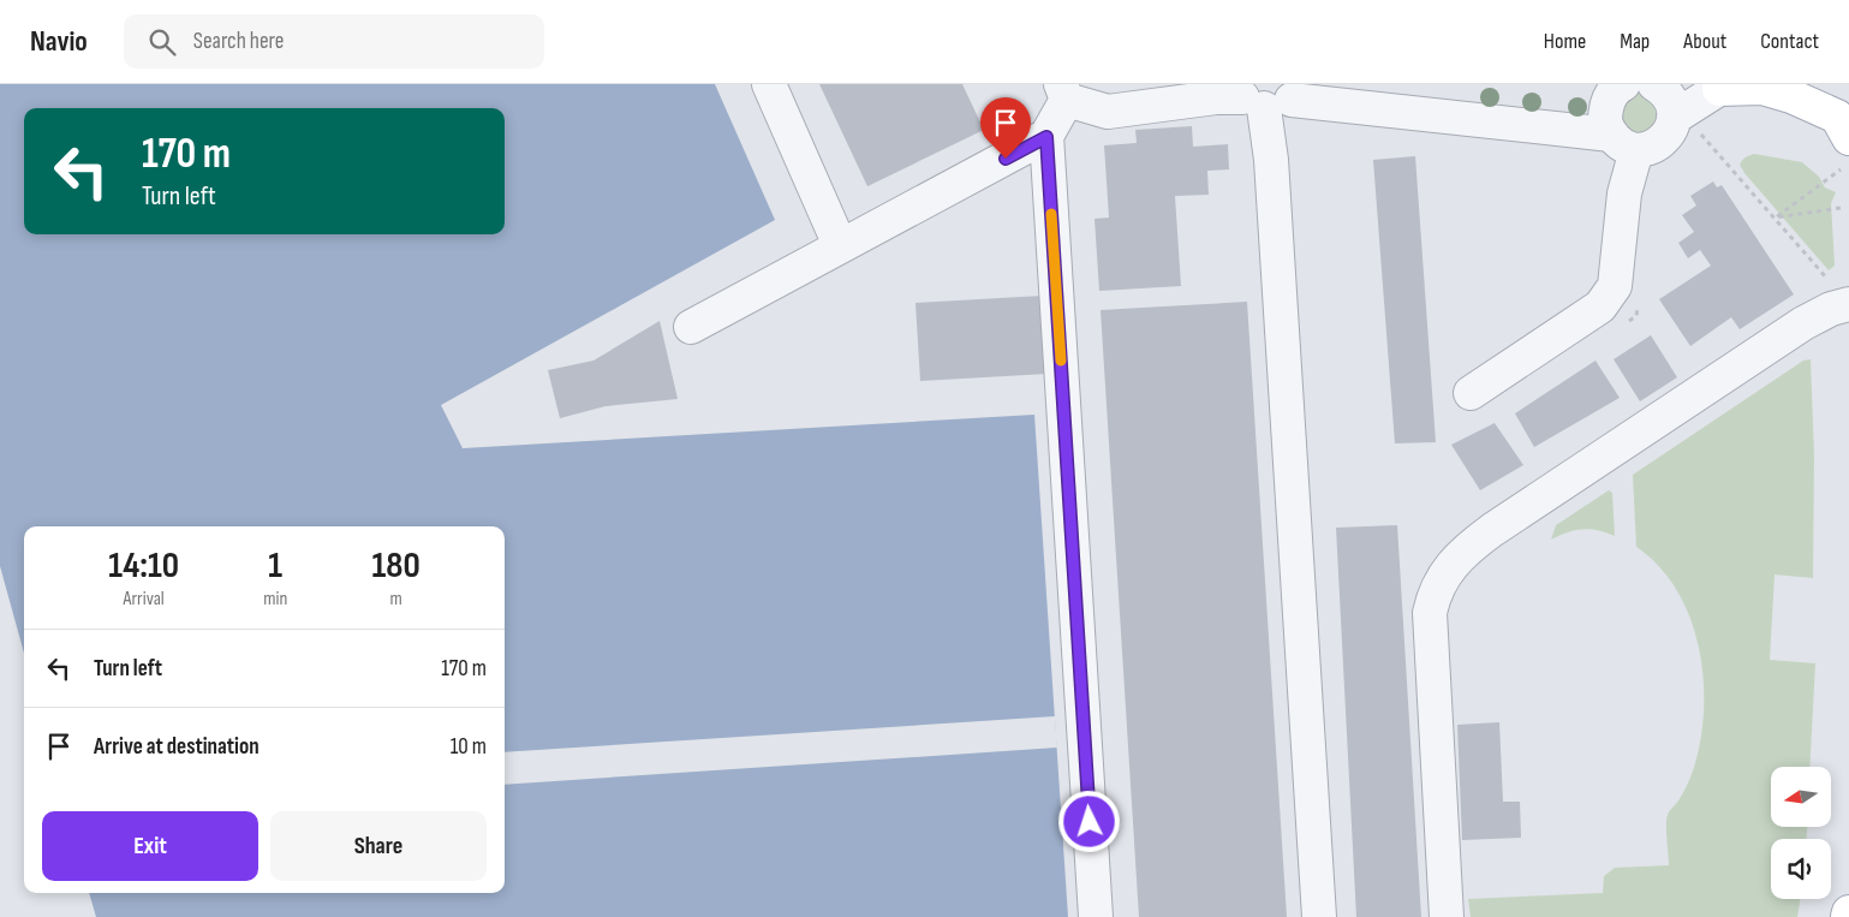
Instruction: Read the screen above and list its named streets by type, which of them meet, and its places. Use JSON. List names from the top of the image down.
{
  "north": "left",
  "page": {
    "header": "Navio",
    "search": "Search here",
    "nav": [
      "Home",
      "Map",
      "About",
      "Contact"
    ],
    "turn": ["170 m", "Turn left"],
    "eta": [
      "14:10",
      "Arrival",
      "1",
      "min",
      "180",
      "m"
    ],
    "list": [
      {
        "name": "Turn left",
        "value": "170 m"
      },
      {
        "name": "Arrive at destination",
        "value": "10 m"
      }
    ],
    "buttons": ["Exit", "Share"]
  }
}
